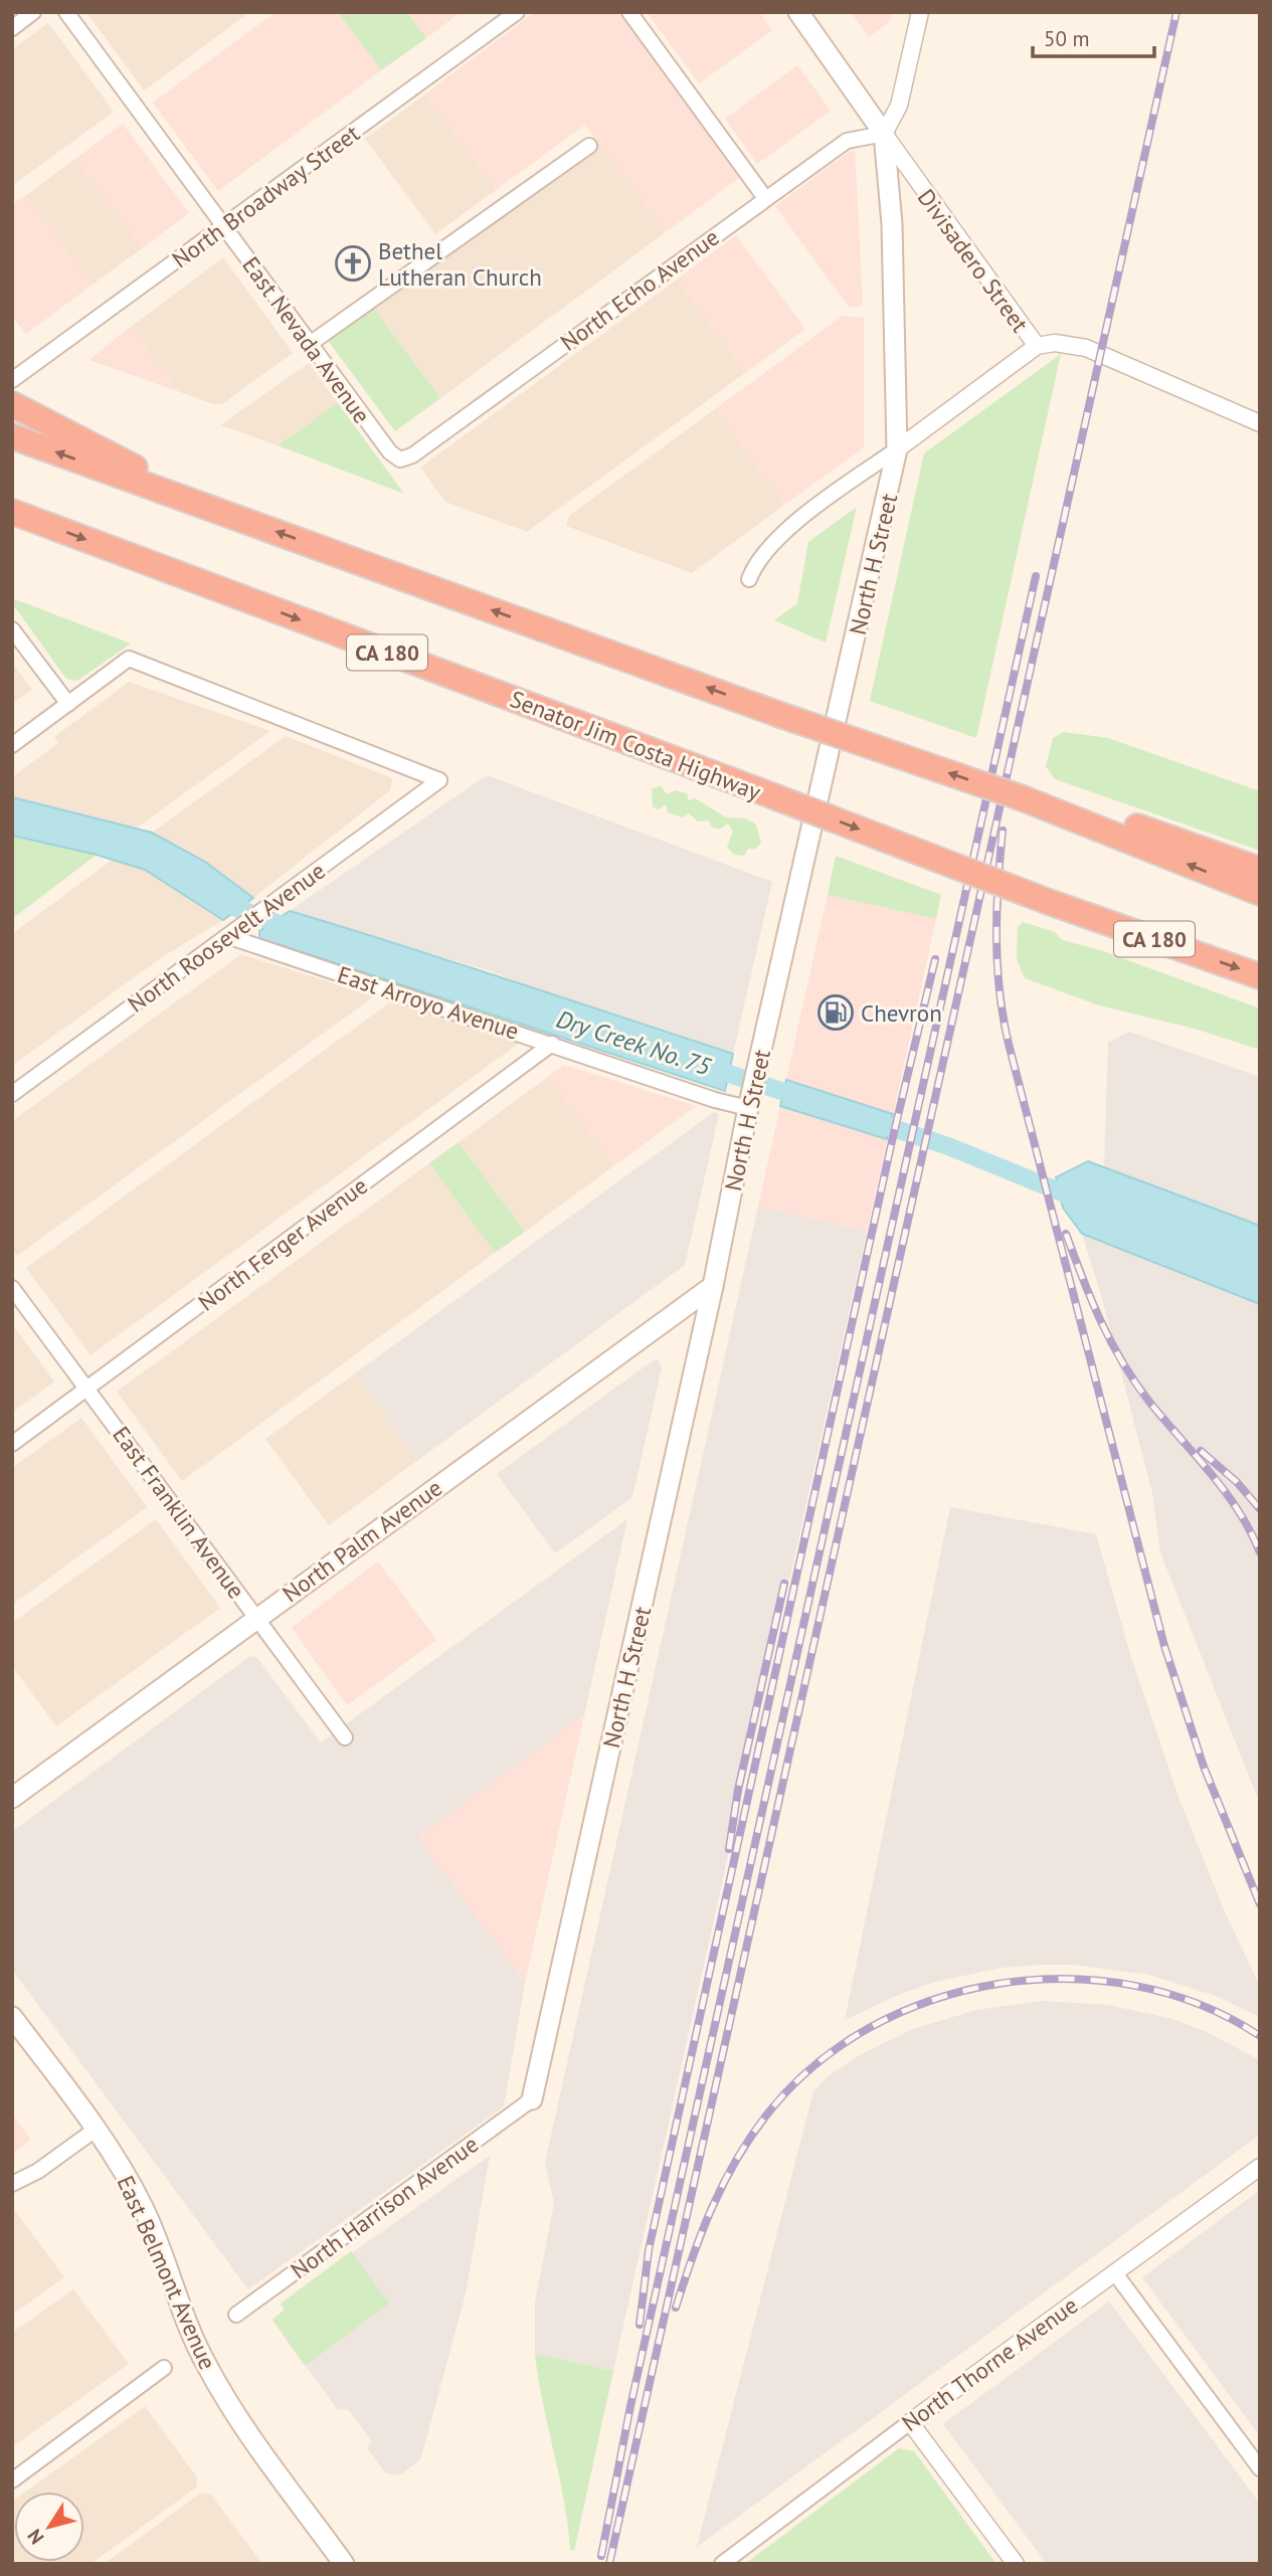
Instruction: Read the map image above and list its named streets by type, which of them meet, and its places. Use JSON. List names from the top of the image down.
{
  "streets": {
    "highway": ["CA 180", "Senator Jim Costa Highway"],
    "main road": [
      "Divisadero Street",
      "North H Street",
      "North Palm Avenue",
      "East Belmont Avenue"
    ],
    "street": [
      "North Broadway Street",
      "North Echo Avenue",
      "East Nevada Avenue",
      "North Roosevelt Avenue",
      "East Arroyo Avenue",
      "North Ferger Avenue",
      "East Franklin Avenue",
      "North Harrison Avenue",
      "North Thorne Avenue"
    ]
  },
  "crossings": [
    ["North Broadway Street", "East Nevada Avenue"],
    ["Divisadero Street", "North Echo Avenue"],
    ["Divisadero Street", "North H Street"],
    ["North Echo Avenue", "East Nevada Avenue"],
    ["North Echo Avenue", "North H Street"],
    ["North H Street", "East Arroyo Avenue"],
    ["North H Street", "North Palm Avenue"],
    ["North H Street", "North Harrison Avenue"],
    ["North Roosevelt Avenue", "East Arroyo Avenue"],
    ["East Arroyo Avenue", "North Ferger Avenue"],
    ["North Ferger Avenue", "East Franklin Avenue"],
    ["East Franklin Avenue", "North Palm Avenue"]
  ],
  "water": ["Dry Creek No. 75"],
  "places": {
    "church": ["Bethel Lutheran Church"],
    "fuel station": ["Chevron"]
  },
  "scale_bar": "50 m",
  "north": "bottom left"
}
